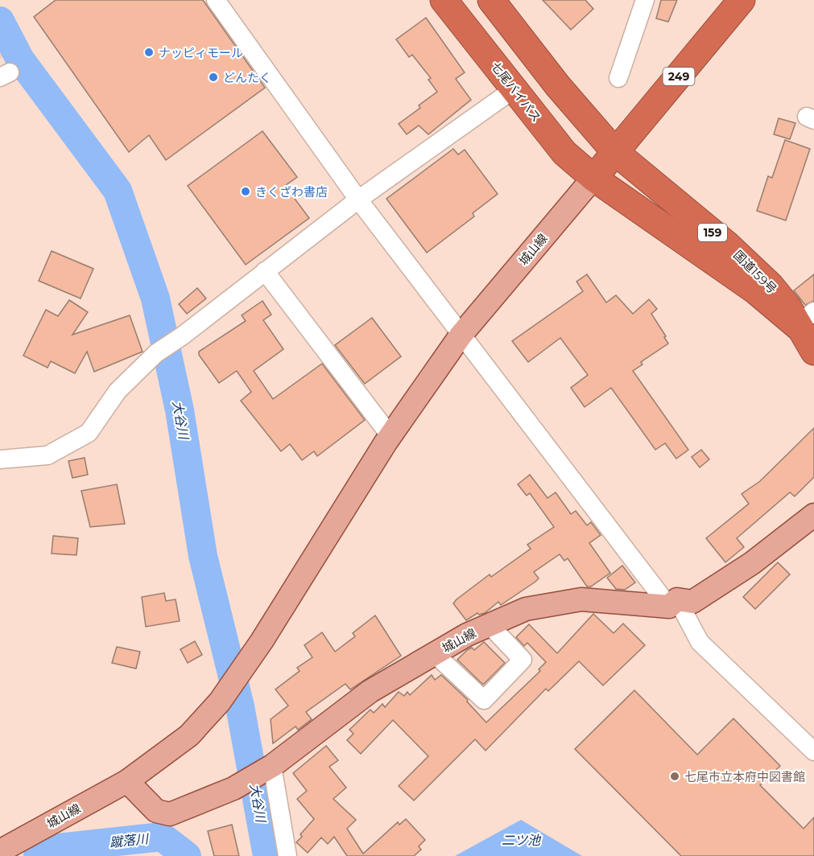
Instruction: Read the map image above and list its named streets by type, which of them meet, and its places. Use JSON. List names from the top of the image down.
{
  "streets": {
    "highway": [
      "249",
      "七尾バイパス",
      "159",
      "国道159号"
    ],
    "main road": ["城山線"]
  },
  "crossings": [
    ["249", "七尾バイパス"],
    ["249", "159"],
    ["249", "城山線"],
    ["249", "国道159号"],
    ["七尾バイパス", "城山線"],
    ["七尾バイパス", "国道159号"],
    ["159", "国道159号"],
    ["城山線", "国道159号"]
  ],
  "water": ["大谷川", "二ツ池", "蹴落川"],
  "places": [
    "ナッピィモール",
    "どんたく",
    "きくざわ書店",
    "七尾市立本府中図書館"
  ]
}
